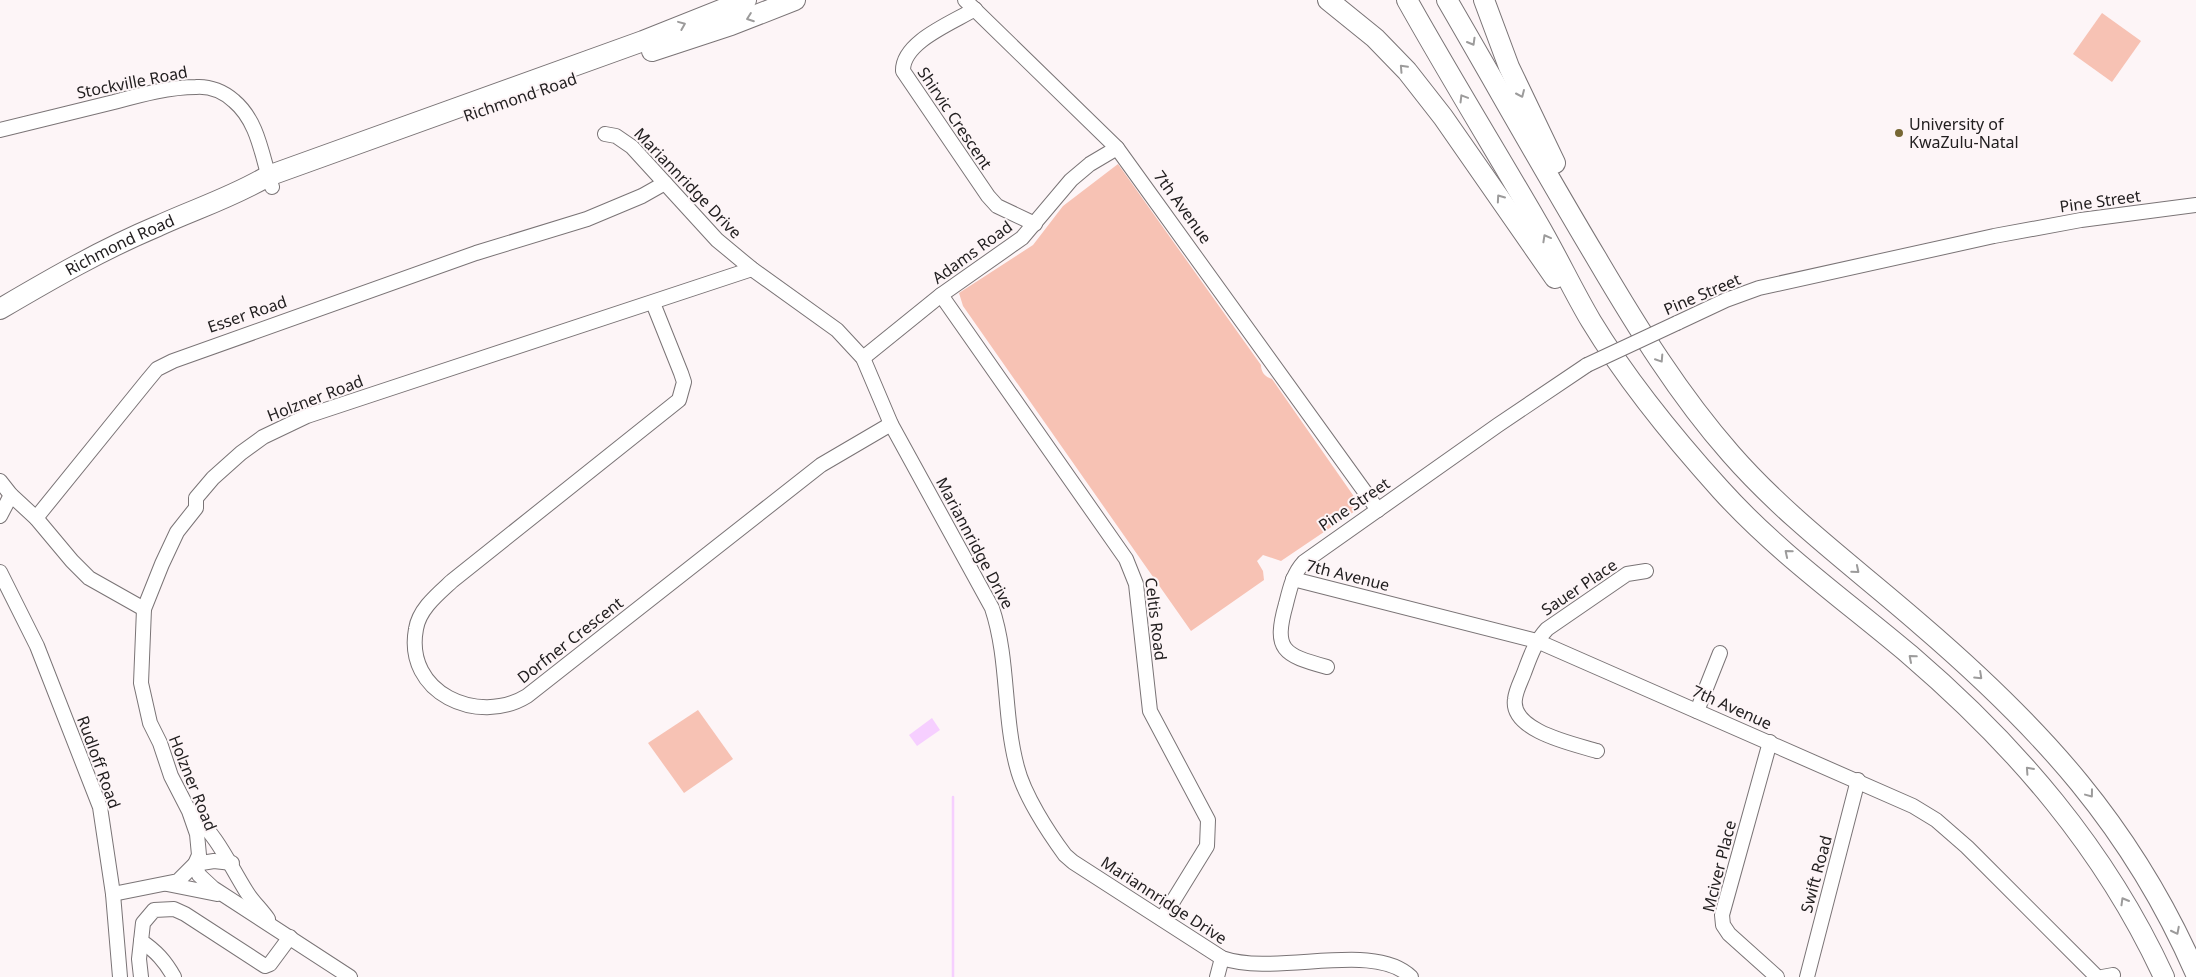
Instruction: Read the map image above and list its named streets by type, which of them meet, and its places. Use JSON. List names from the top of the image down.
{
  "streets": {
    "highway": ["Richmond Road"],
    "street": [
      "Stockville Road",
      "Shirvic Crescent",
      "Mariannridge Drive",
      "Pine Street",
      "7th Avenue",
      "Adams Road",
      "Esser Road",
      "Holzner Road",
      "Sauer Place",
      "Celtis Road",
      "Dorfner Crescent",
      "Rudloff Road",
      "Mciver Place",
      "Swift Road"
    ]
  },
  "crossings": [
    ["Stockville Road", "Richmond Road"],
    ["Shirvic Crescent", "7th Avenue"],
    ["Shirvic Crescent", "Adams Road"],
    ["Mariannridge Drive", "Adams Road"],
    ["Mariannridge Drive", "Esser Road"],
    ["Mariannridge Drive", "Holzner Road"],
    ["Mariannridge Drive", "Celtis Road"],
    ["Mariannridge Drive", "Dorfner Crescent"],
    ["Pine Street", "7th Avenue"],
    ["7th Avenue", "Adams Road"],
    ["7th Avenue", "Sauer Place"],
    ["7th Avenue", "Mciver Place"],
    ["7th Avenue", "Swift Road"],
    ["Adams Road", "Celtis Road"],
    ["Holzner Road", "Dorfner Crescent"]
  ],
  "places": ["University of KwaZulu-Natal"]
}
